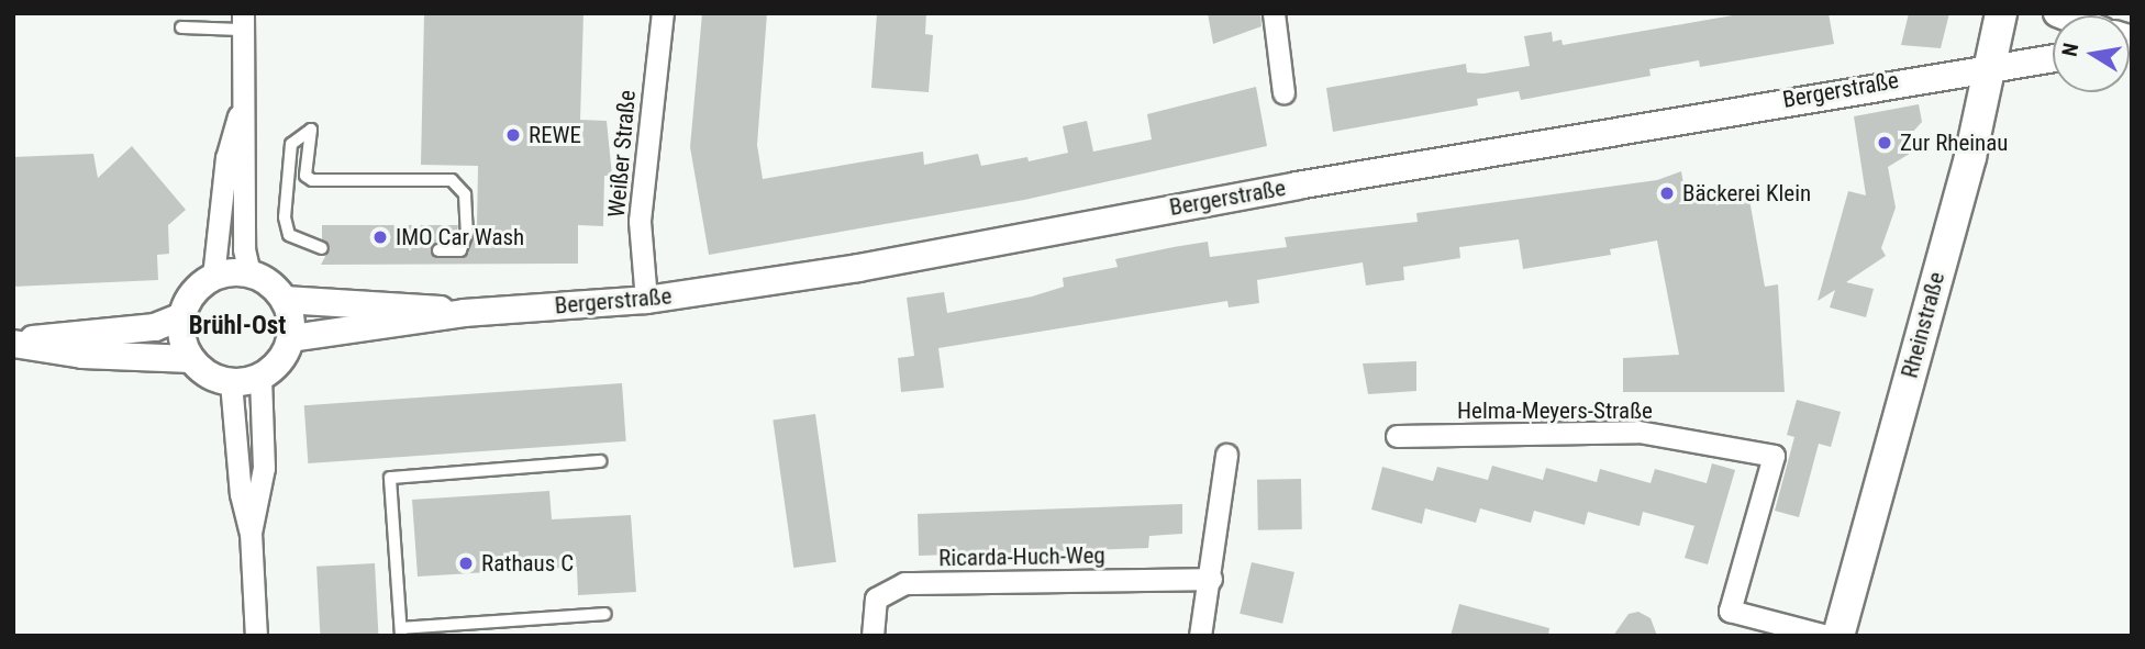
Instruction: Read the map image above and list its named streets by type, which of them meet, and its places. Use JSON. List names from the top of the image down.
{
  "streets": {
    "main road": ["Rheinstraße"],
    "street": [
      "Bergerstraße",
      "Weißer Straße",
      "Helma-Meyers-Straße",
      "Ricarda-Huch-Weg"
    ]
  },
  "crossings": [
    ["Bergerstraße", "Weißer Straße"],
    ["Bergerstraße", "Rheinstraße"]
  ],
  "districts": ["Brühl-Ost"],
  "places": [
    "REWE",
    "Zur Rheinau",
    "Bäckerei Klein",
    "IMO Car Wash",
    "Rathaus C"
  ],
  "north": "left"
}
